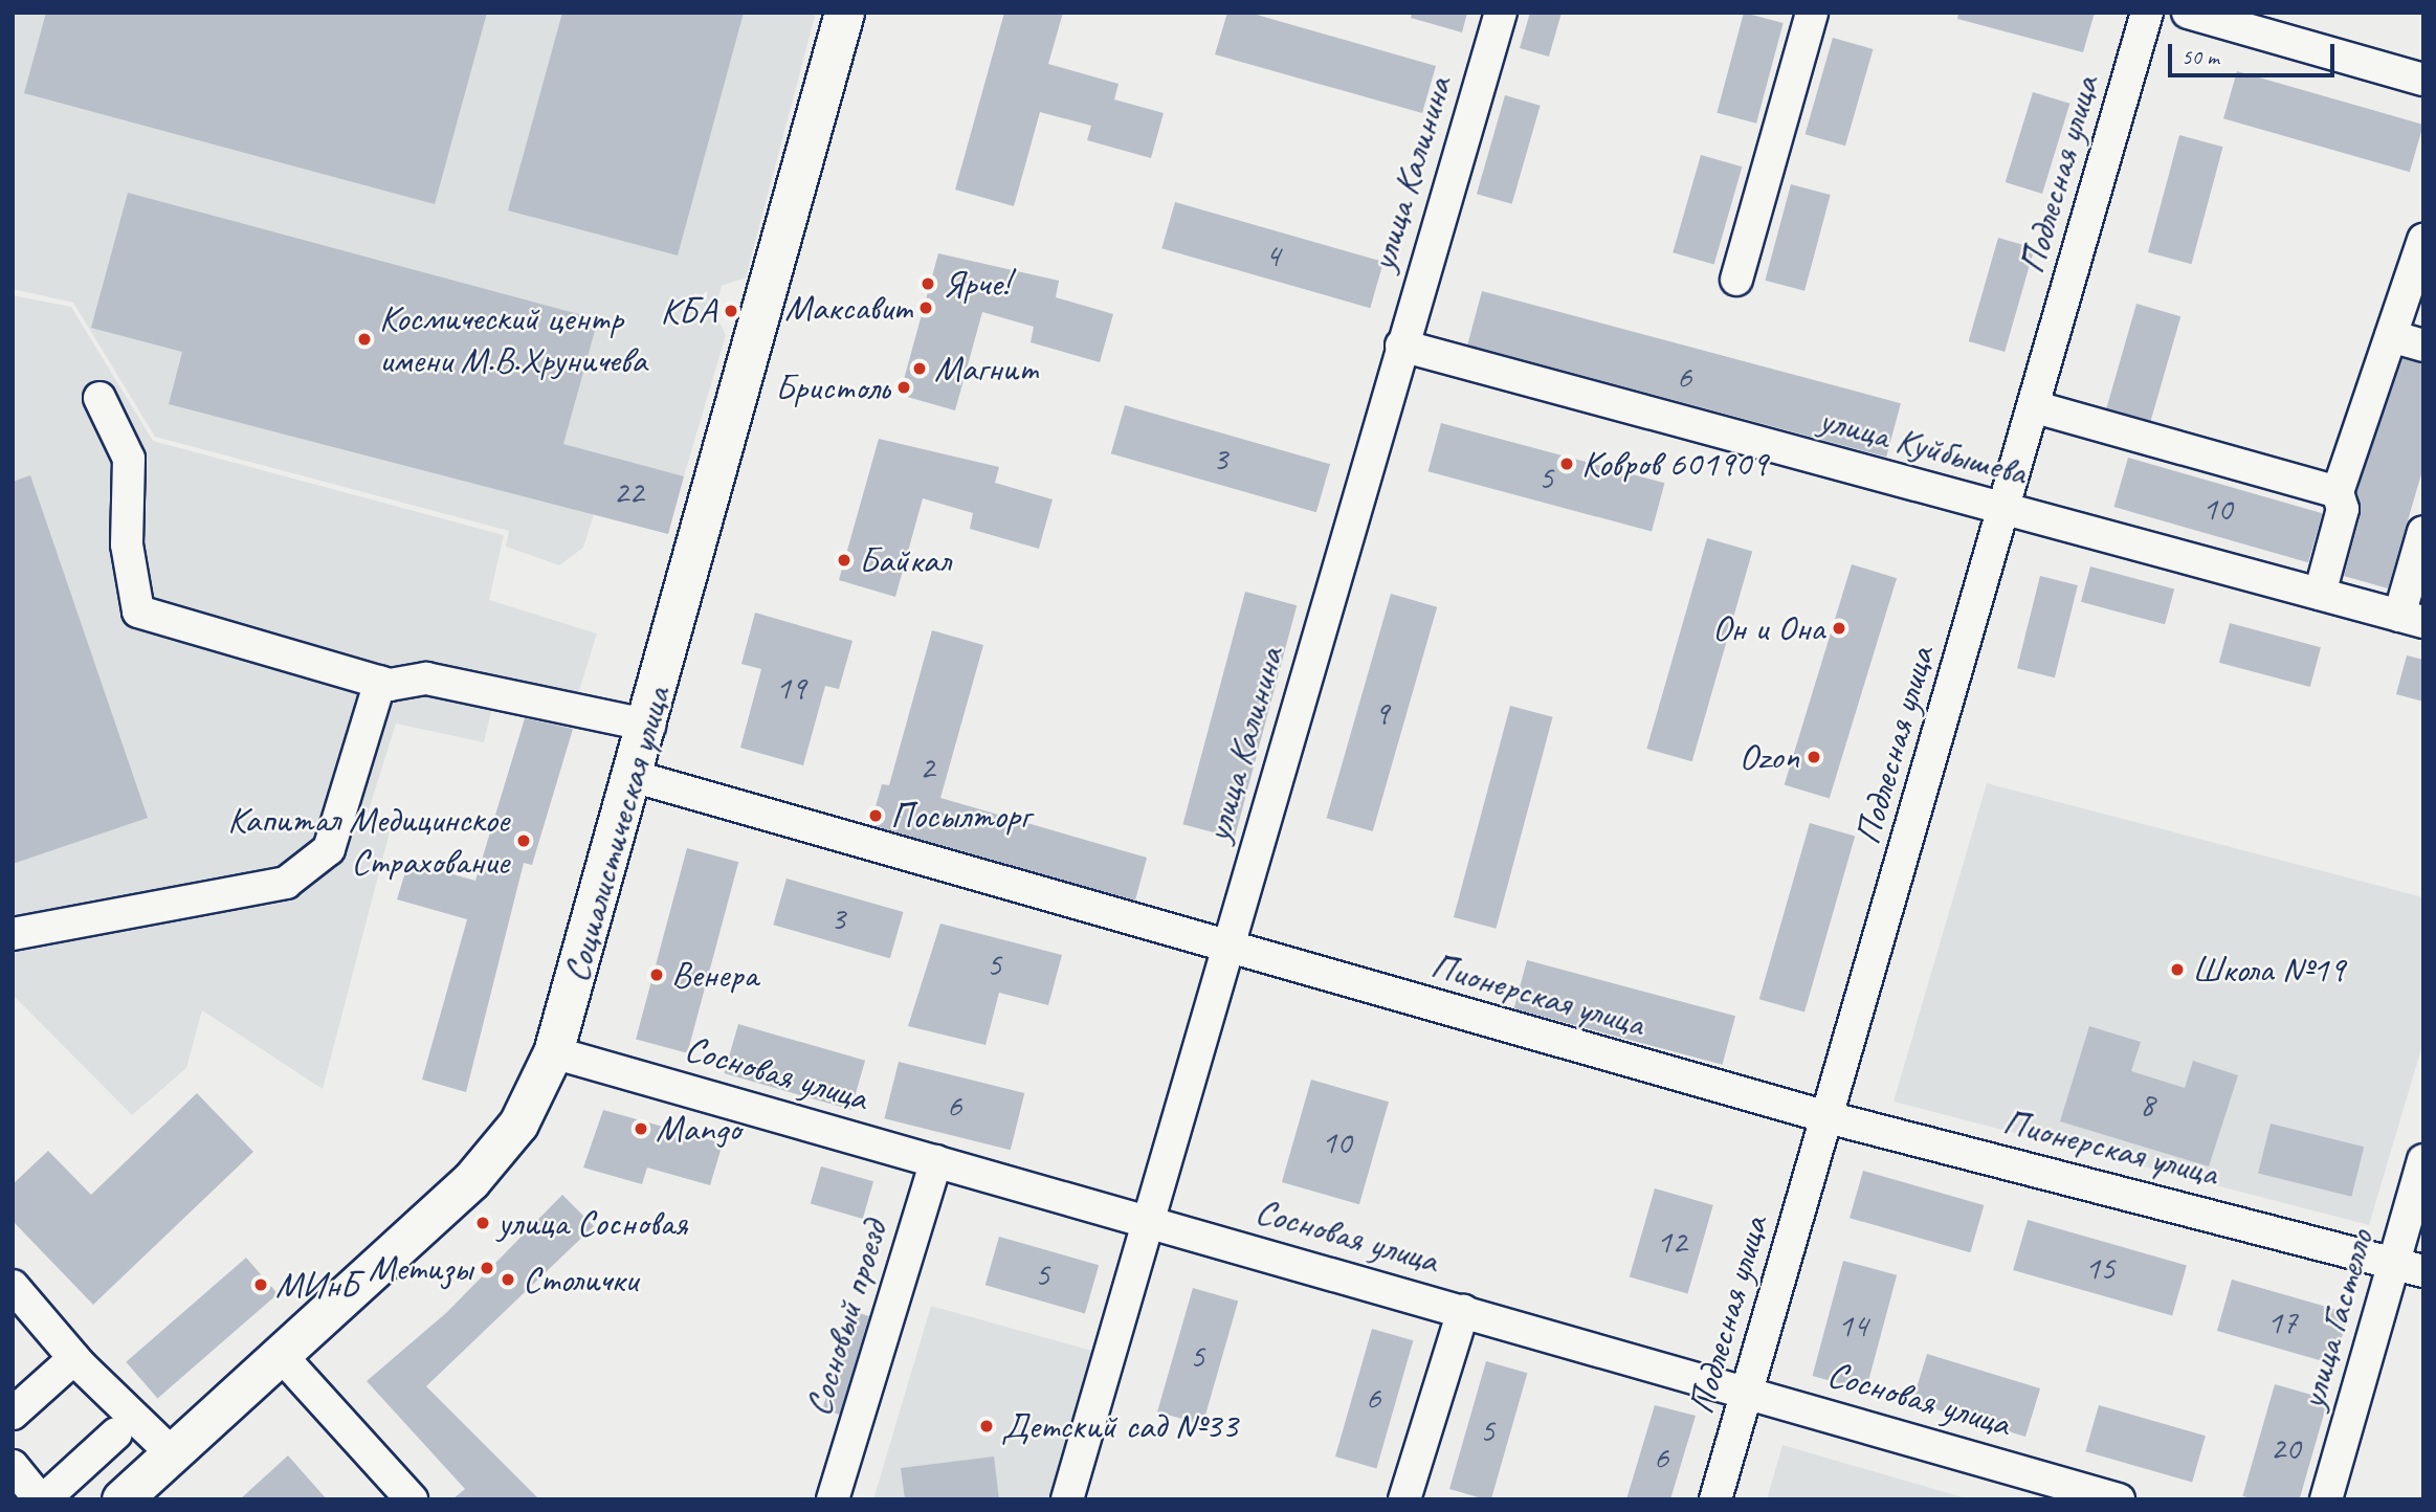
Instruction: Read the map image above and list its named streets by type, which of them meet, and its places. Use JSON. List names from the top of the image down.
{
  "streets": {
    "main road": ["Социалистическая улица"],
    "street": [
      "улица Калинина",
      "Подлесная улица",
      "улица Куйбышева",
      "Пионерская улица",
      "Сосновая улица",
      "Сосновый проезд",
      "улица Гастелло"
    ]
  },
  "crossings": [
    ["улица Калинина", "улица Куйбышева"],
    ["улица Калинина", "Пионерская улица"],
    ["улица Калинина", "Сосновая улица"],
    ["Подлесная улица", "улица Куйбышева"],
    ["Подлесная улица", "Пионерская улица"],
    ["Подлесная улица", "Сосновая улица"],
    ["Социалистическая улица", "Пионерская улица"],
    ["Социалистическая улица", "Сосновая улица"],
    ["Пионерская улица", "улица Гастелло"],
    ["Сосновая улица", "Сосновый проезд"]
  ],
  "places": [
    "Ярче!",
    "Максавит",
    "КБА",
    "Космический центр имени М.В.Хруничева",
    "Магнит",
    "Бристоль",
    "Ковров 601909",
    "Байкал",
    "Он и Она",
    "Ozon",
    "Посылторг",
    "Капитал Медицинское Страхование",
    "Школа №19",
    "Венера",
    "Mango",
    "улица Сосновая",
    "Метизы",
    "Столички",
    "МИнБ",
    "Детский сад №33"
  ],
  "house_numbers": [
    "4",
    "6",
    "3",
    "5",
    "22",
    "10",
    "19",
    "9",
    "2",
    "3",
    "5",
    "8",
    "6",
    "10",
    "12",
    "15",
    "5",
    "17",
    "14",
    "5",
    "6",
    "5",
    "20",
    "6"
  ],
  "scale_bar": "50 m"
}
